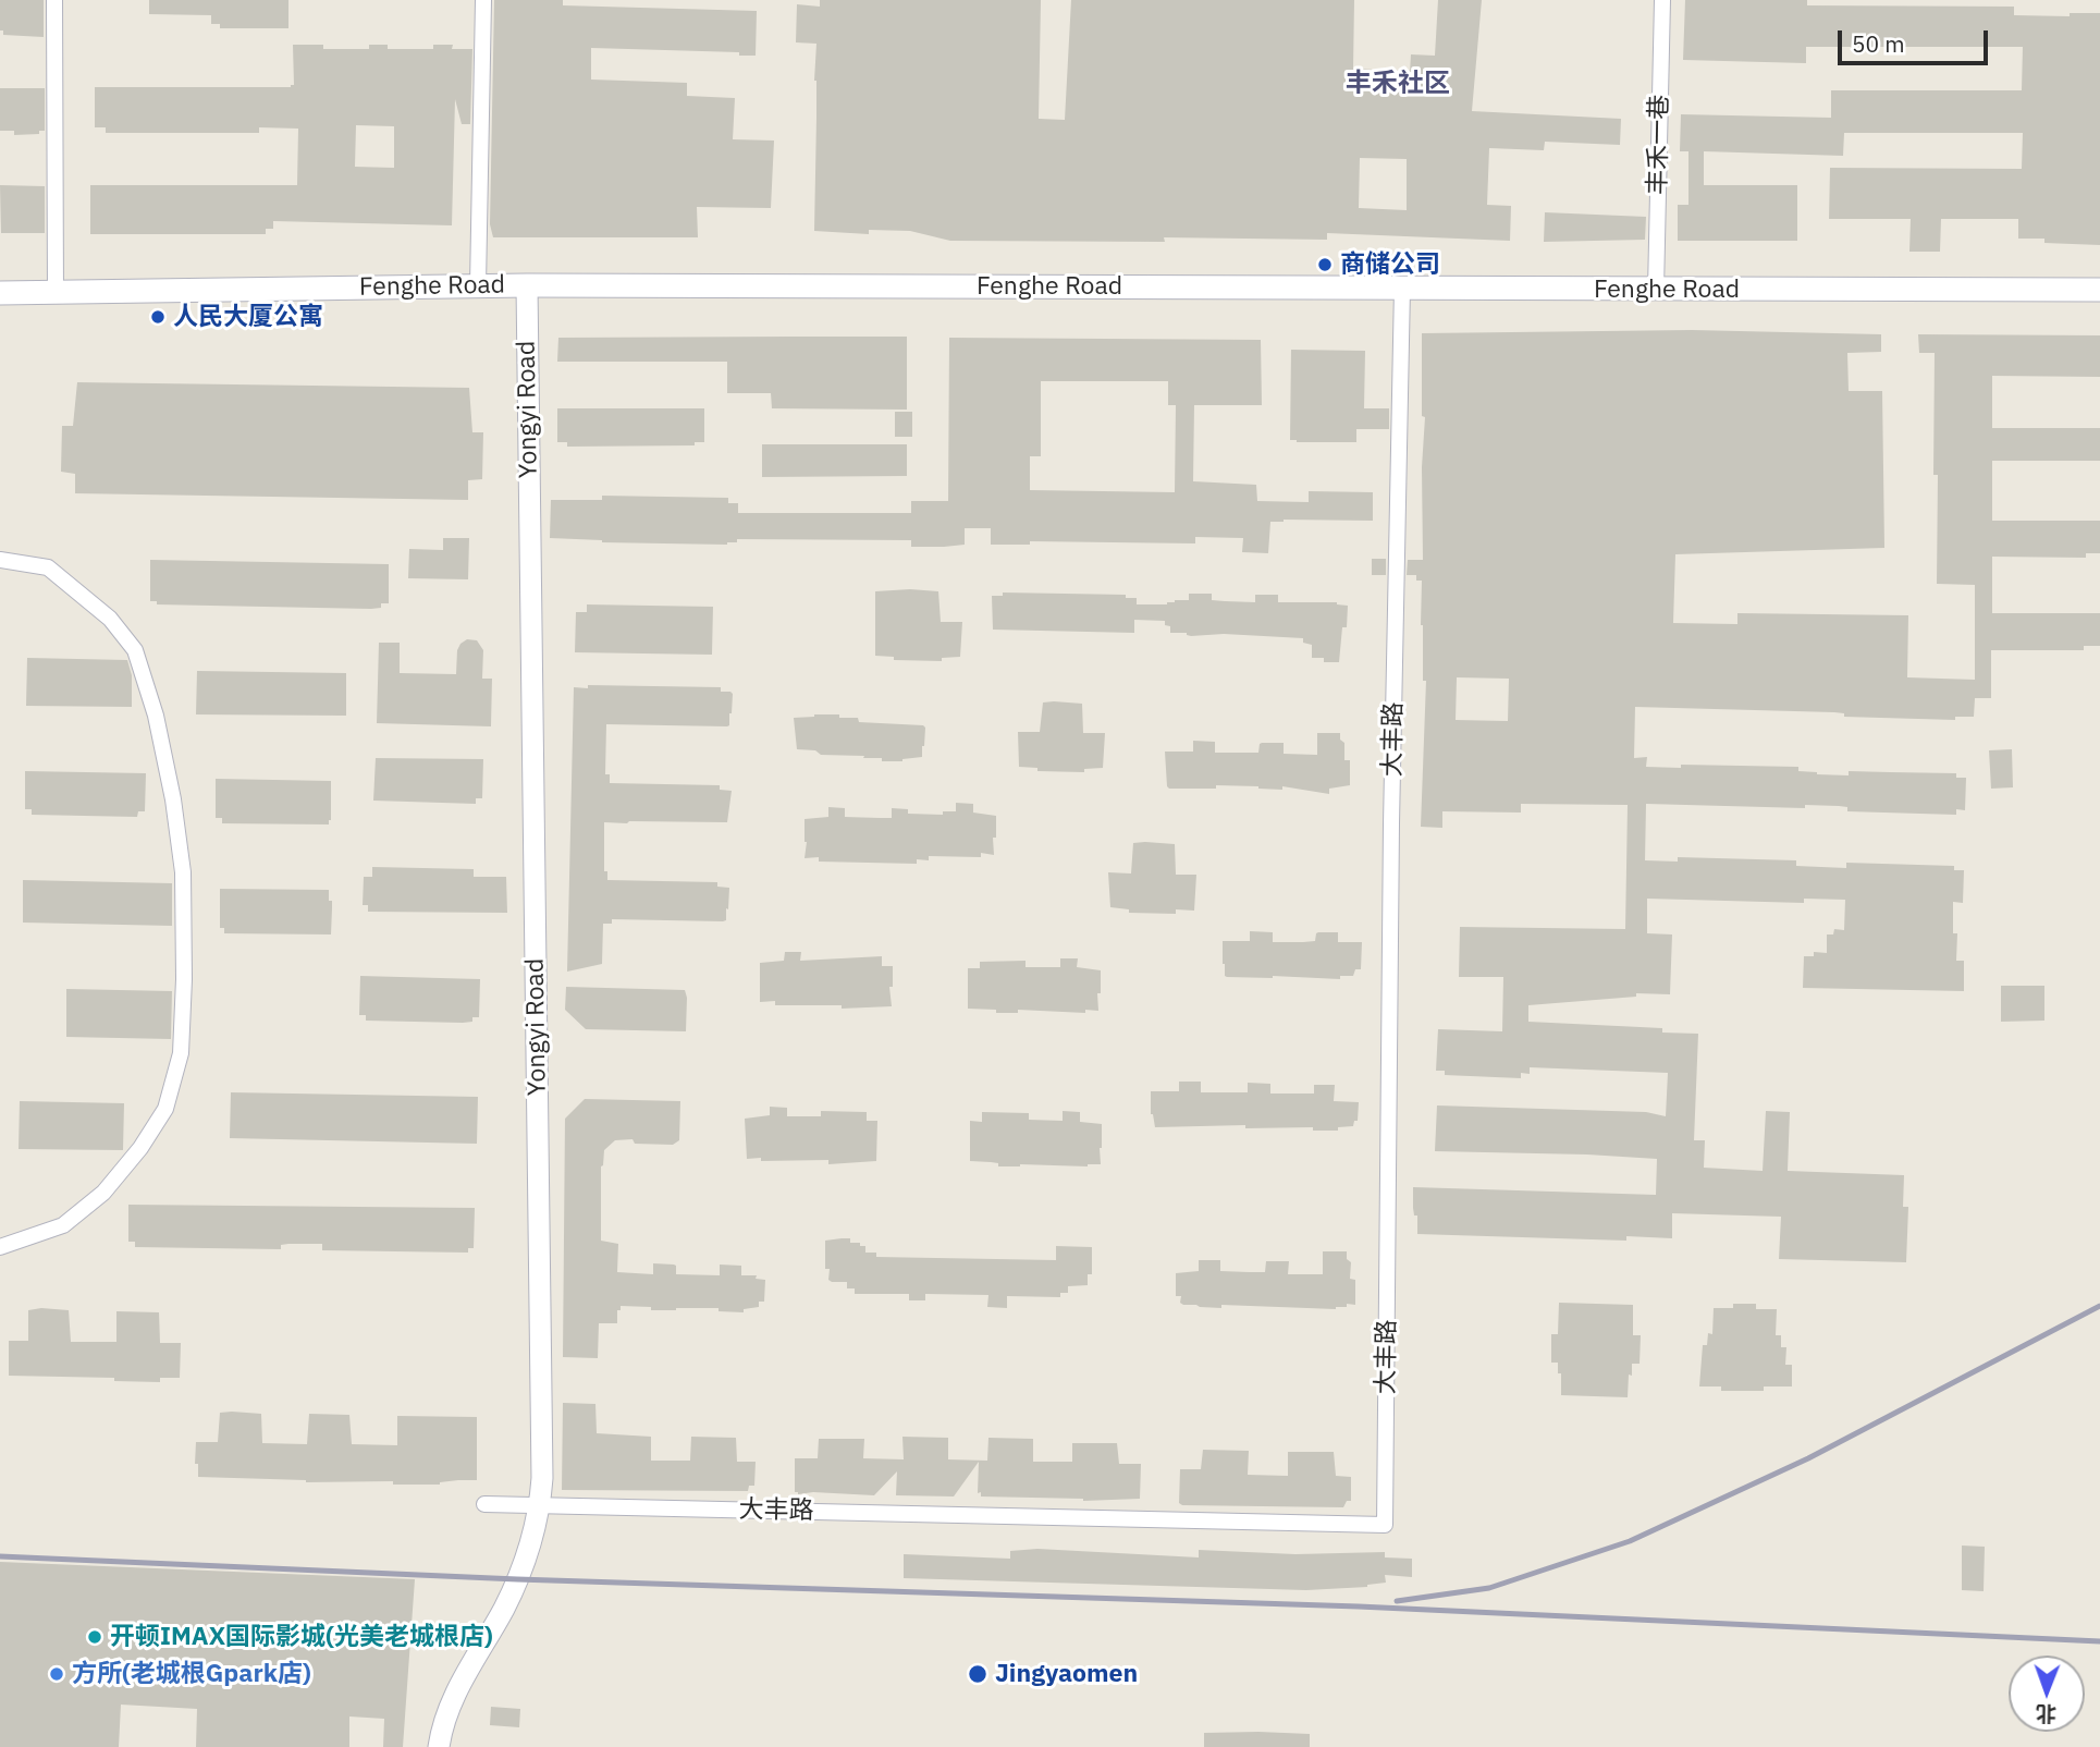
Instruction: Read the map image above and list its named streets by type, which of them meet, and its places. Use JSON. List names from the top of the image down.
{
  "streets": {
    "main road": ["Fenghe Road"],
    "street": ["丰禾一巷", "Yongyi Road", "大丰路"]
  },
  "crossings": [
    ["丰禾一巷", "Fenghe Road"],
    ["Fenghe Road", "Yongyi Road"],
    ["Fenghe Road", "大丰路"],
    ["Yongyi Road", "大丰路"]
  ],
  "districts": ["丰禾社区"],
  "places": [
    "商储公司",
    "人民大厦公寓",
    "开顿IMAX国际影城(光美老城根店)",
    "方所(老城根Gpark店)",
    "Jingyaomen"
  ],
  "scale_bar": "50 m",
  "north": "bottom"
}
